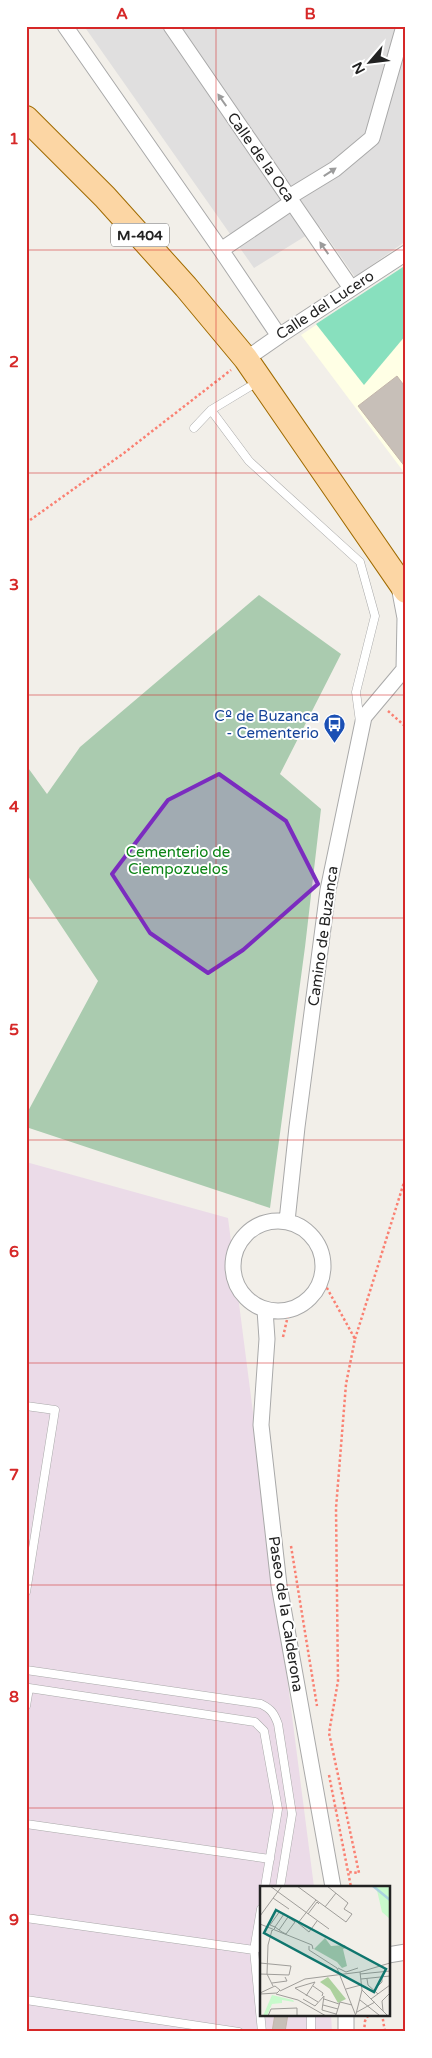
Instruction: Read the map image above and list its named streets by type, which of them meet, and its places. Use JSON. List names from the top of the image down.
{
  "streets": {
    "main road": ["M-404"],
    "street": [
      "Calle de la Oca",
      "Calle del Lucero",
      "Camino de Buzanca",
      "Paseo de la Calderona"
    ]
  },
  "crossings": [
    ["Calle de la Oca", "Calle del Lucero"],
    ["M-404", "Calle del Lucero"],
    ["Camino de Buzanca", "Paseo de la Calderona"]
  ],
  "parks": ["Cementerio de Ciempozuelos"],
  "places": {
    "bus stop": ["Cº de Buzanca - Cementerio"]
  },
  "north": "bottom left",
  "grid": {
    "columns": ["A", "B"],
    "rows": [
      "1",
      "2",
      "3",
      "4",
      "5",
      "6",
      "7",
      "8",
      "9"
    ]
  }
}
